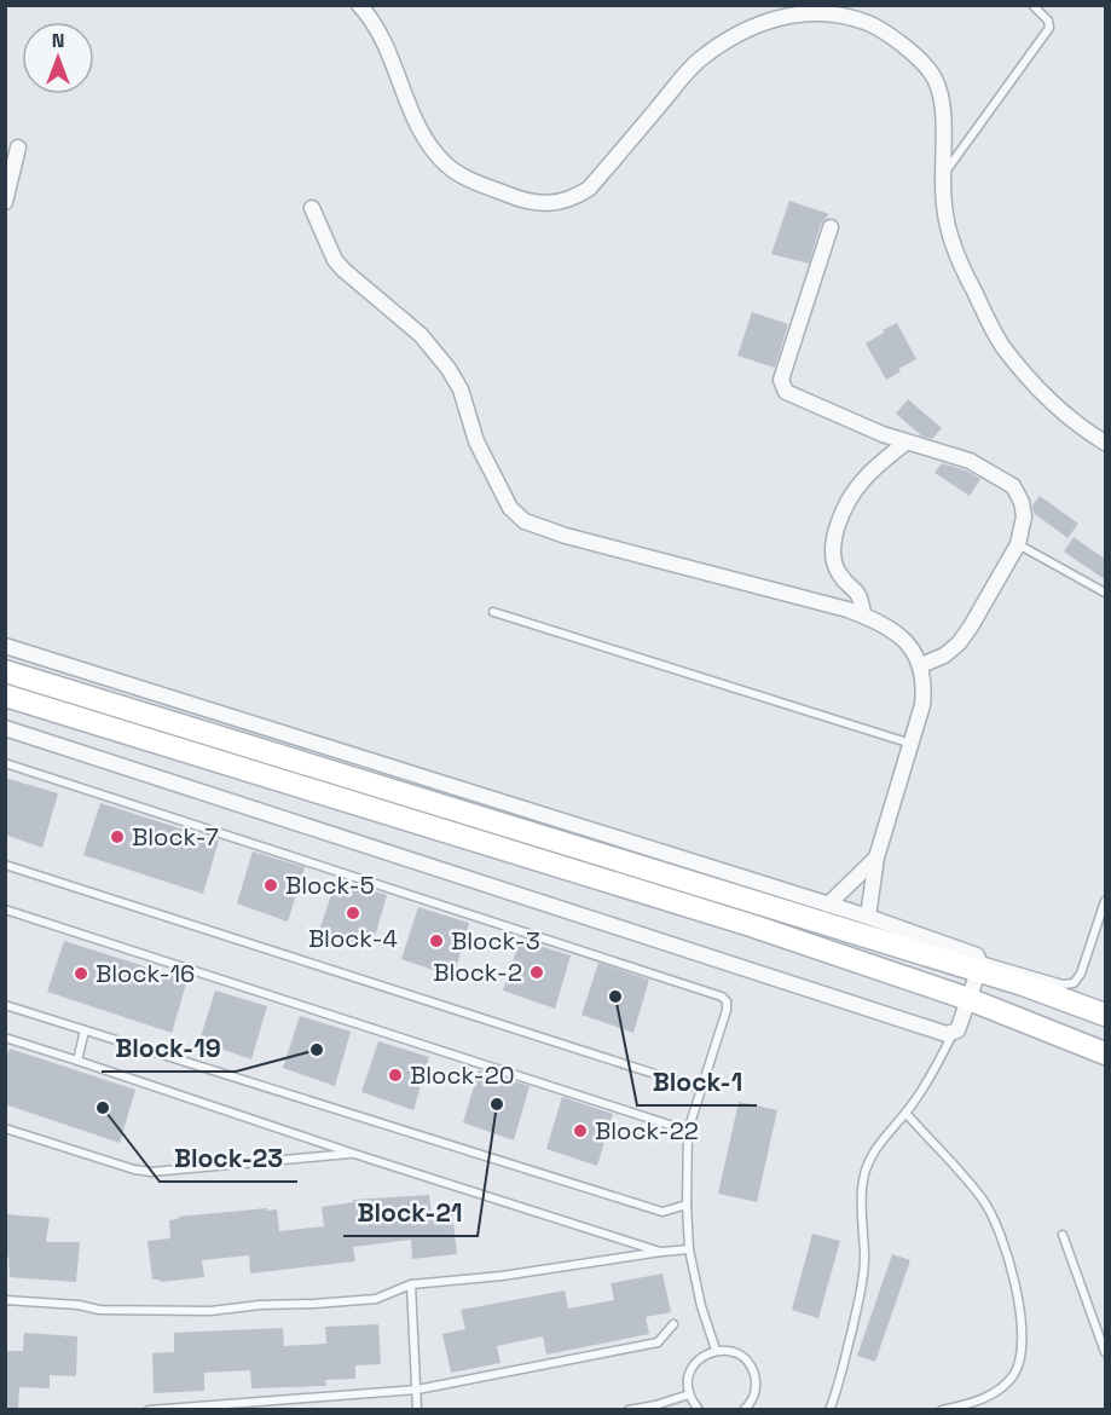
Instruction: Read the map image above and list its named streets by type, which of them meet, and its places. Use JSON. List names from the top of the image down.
{
  "places": [
    "Block-7",
    "Block-5",
    "Block-4",
    "Block-3",
    "Block-2",
    "Block-16",
    "Block-1",
    "Block-19",
    "Block-20",
    "Block-21",
    "Block-23",
    "Block-22"
  ],
  "north": "top"
}
